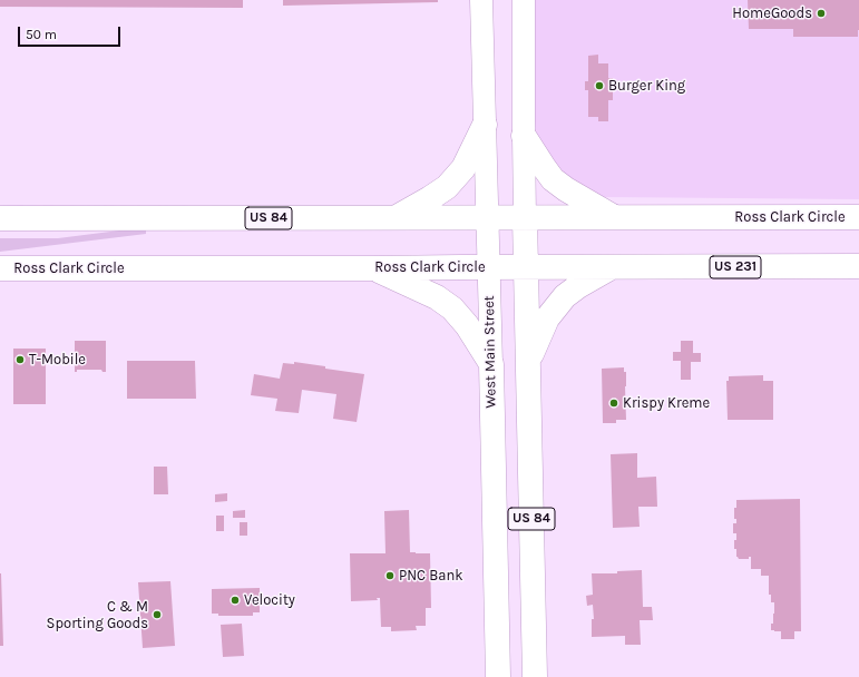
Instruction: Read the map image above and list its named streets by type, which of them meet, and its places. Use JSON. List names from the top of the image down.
{
  "streets": {
    "highway": [
      "Ross Clark Circle",
      "US 84",
      "US 231",
      "West Main Street"
    ]
  },
  "crossings": [
    ["Ross Clark Circle", "US 84"],
    ["Ross Clark Circle", "West Main Street"]
  ],
  "places": [
    "HomeGoods",
    "Burger King",
    "T-Mobile",
    "Krispy Kreme",
    "PNC Bank",
    "Velocity",
    "C & M Sporting Goods"
  ],
  "scale_bar": "50 m"
}
